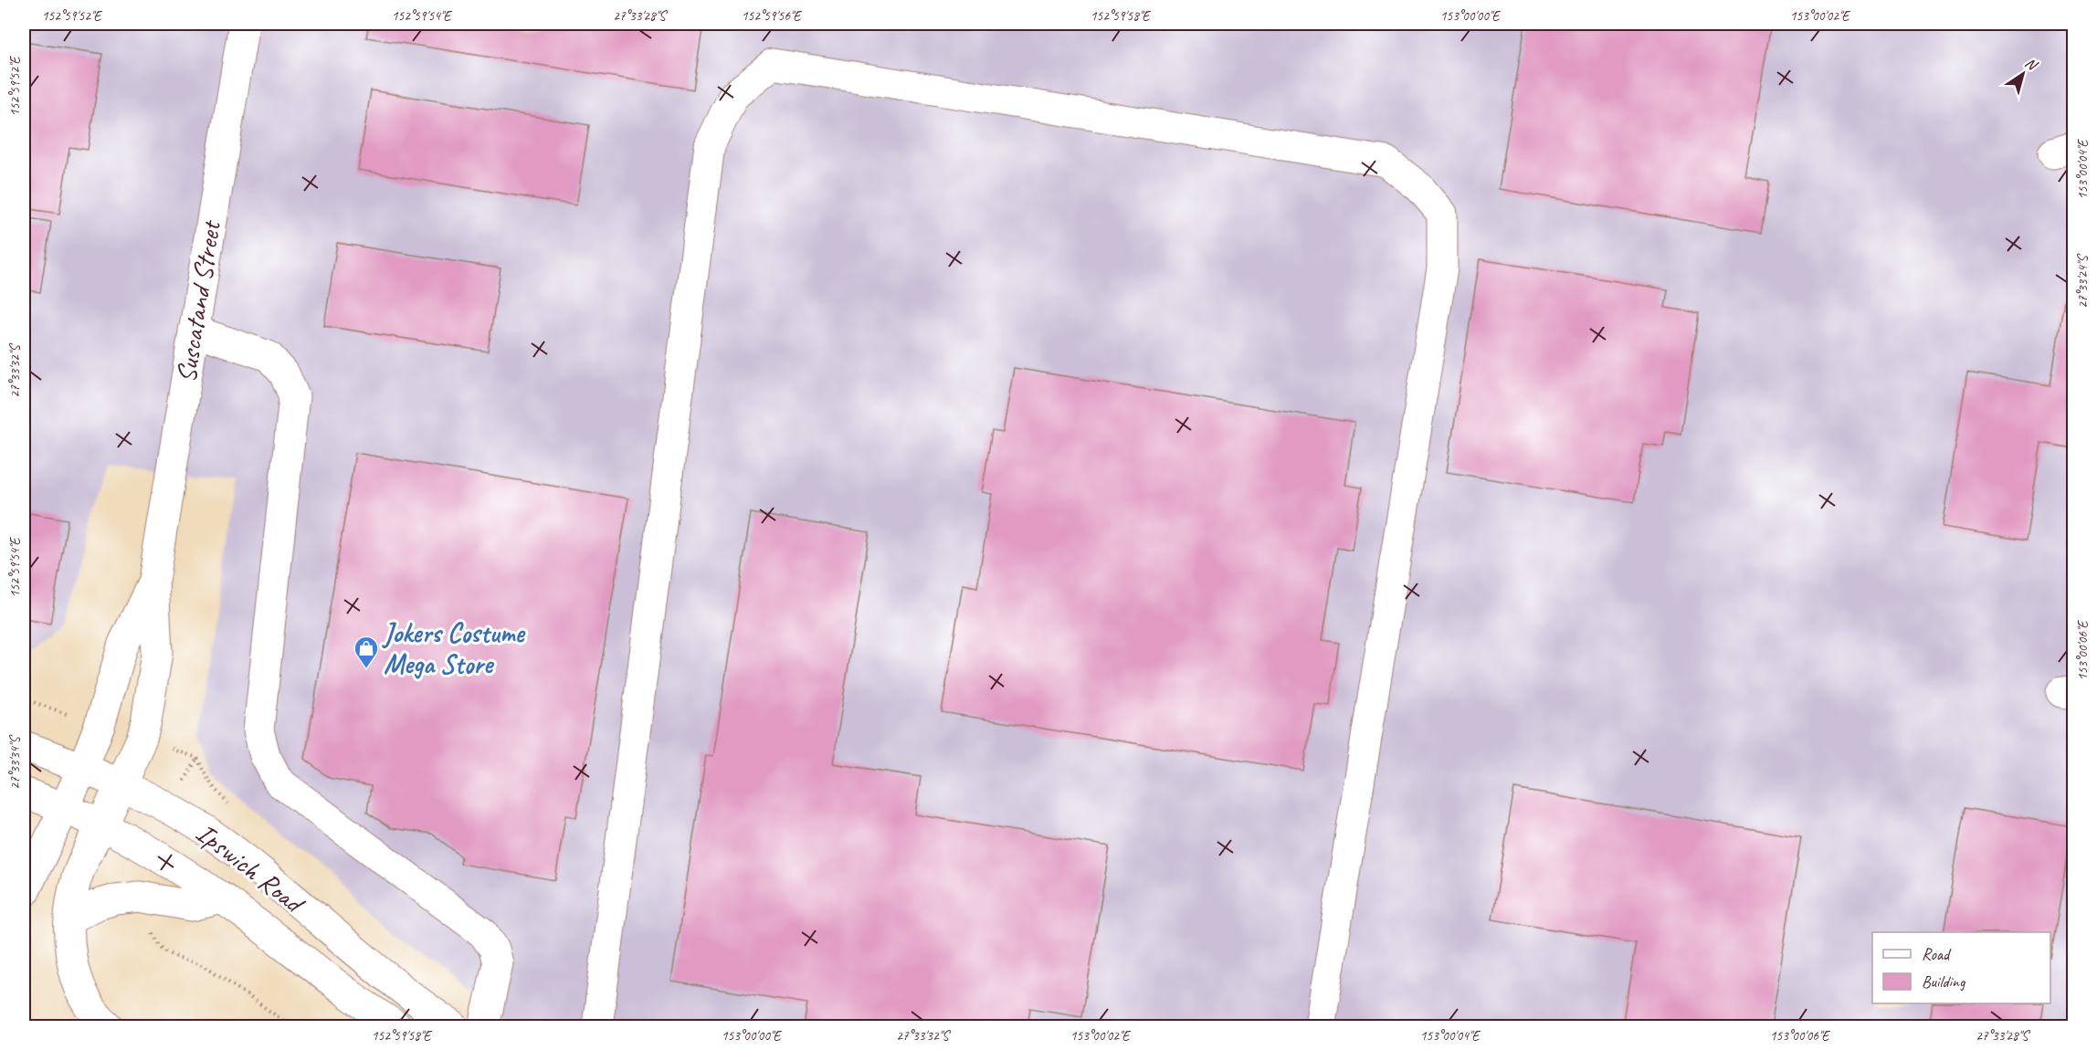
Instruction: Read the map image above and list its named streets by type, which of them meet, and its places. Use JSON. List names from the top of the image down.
{
  "streets": {
    "main road": ["Suscatand Street", "Ipswich Road"]
  },
  "crossings": [
    ["Suscatand Street", "Ipswich Road"]
  ],
  "places": {
    "shop": ["Jokers Costume Mega Store"]
  },
  "legend": ["Road", "Building"],
  "north": "top right",
  "coordinates": [
    "152°59'52\"E",
    "152°59'54\"E",
    "27°33'28\"S",
    "152°59'56\"E",
    "152°59'58\"E",
    "153°00'00\"E",
    "153°00'02\"E",
    "153°00'04\"E",
    "27°33'24\"S",
    "27°33'32\"S",
    "153°00'06\"E",
    "27°33'34\"S"
  ]
}
